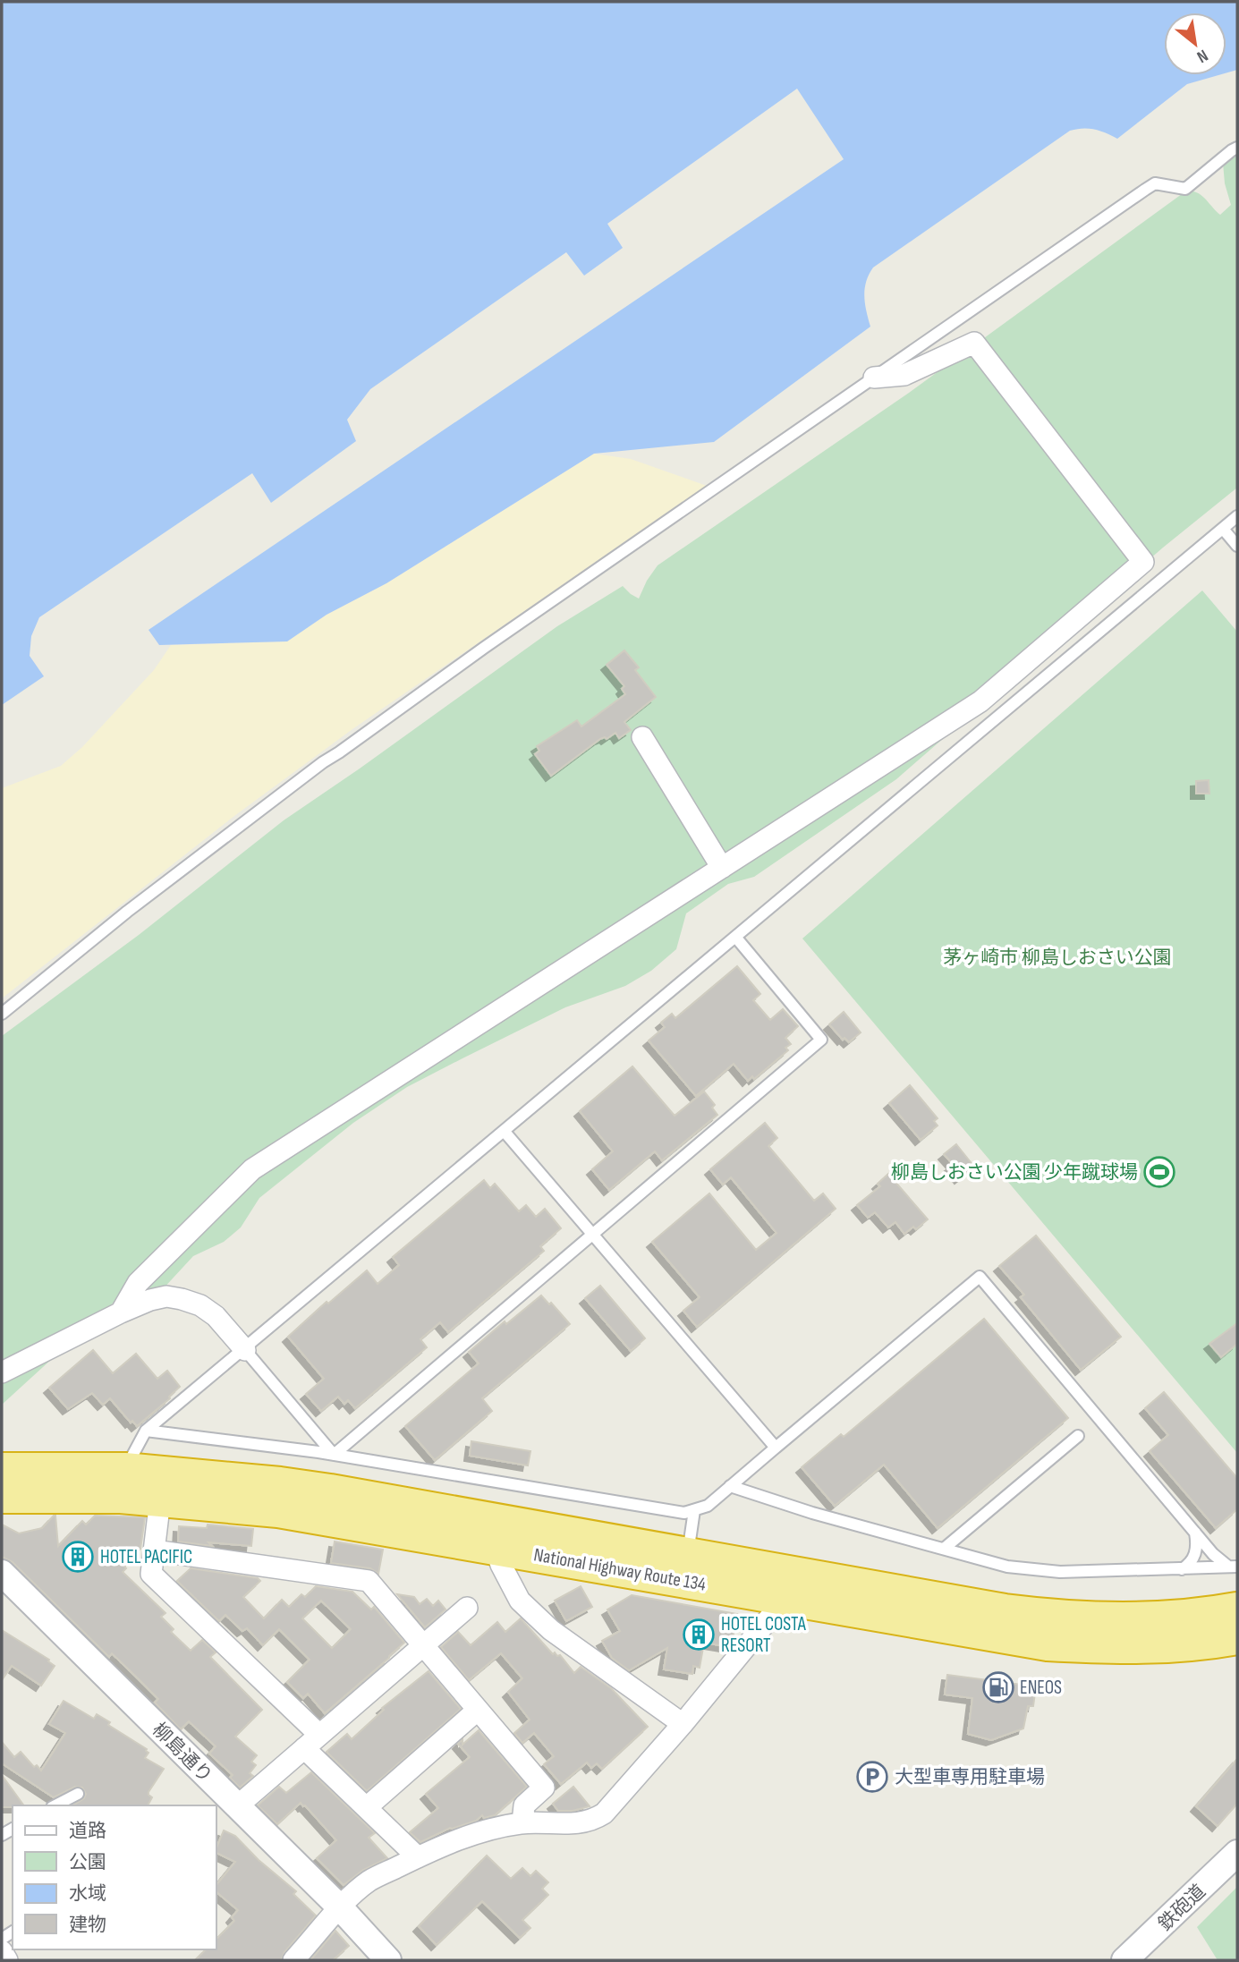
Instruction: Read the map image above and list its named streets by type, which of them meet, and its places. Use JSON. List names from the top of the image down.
{
  "streets": {
    "highway": ["National Highway Route 134"],
    "street": ["柳島通り", "鉄砲道"]
  },
  "parks": ["茅ヶ崎市 柳島しおさい公園"],
  "places": {
    "sports": ["柳島しおさい公園 少年蹴球場"],
    "building": ["HOTEL PACIFIC", "HOTEL COSTA RESORT"],
    "fuel station": ["ENEOS"],
    "parking": ["大型車専用駐車場"]
  },
  "legend": [
    "道路",
    "公園",
    "水域",
    "建物"
  ],
  "north": "bottom right"
}
